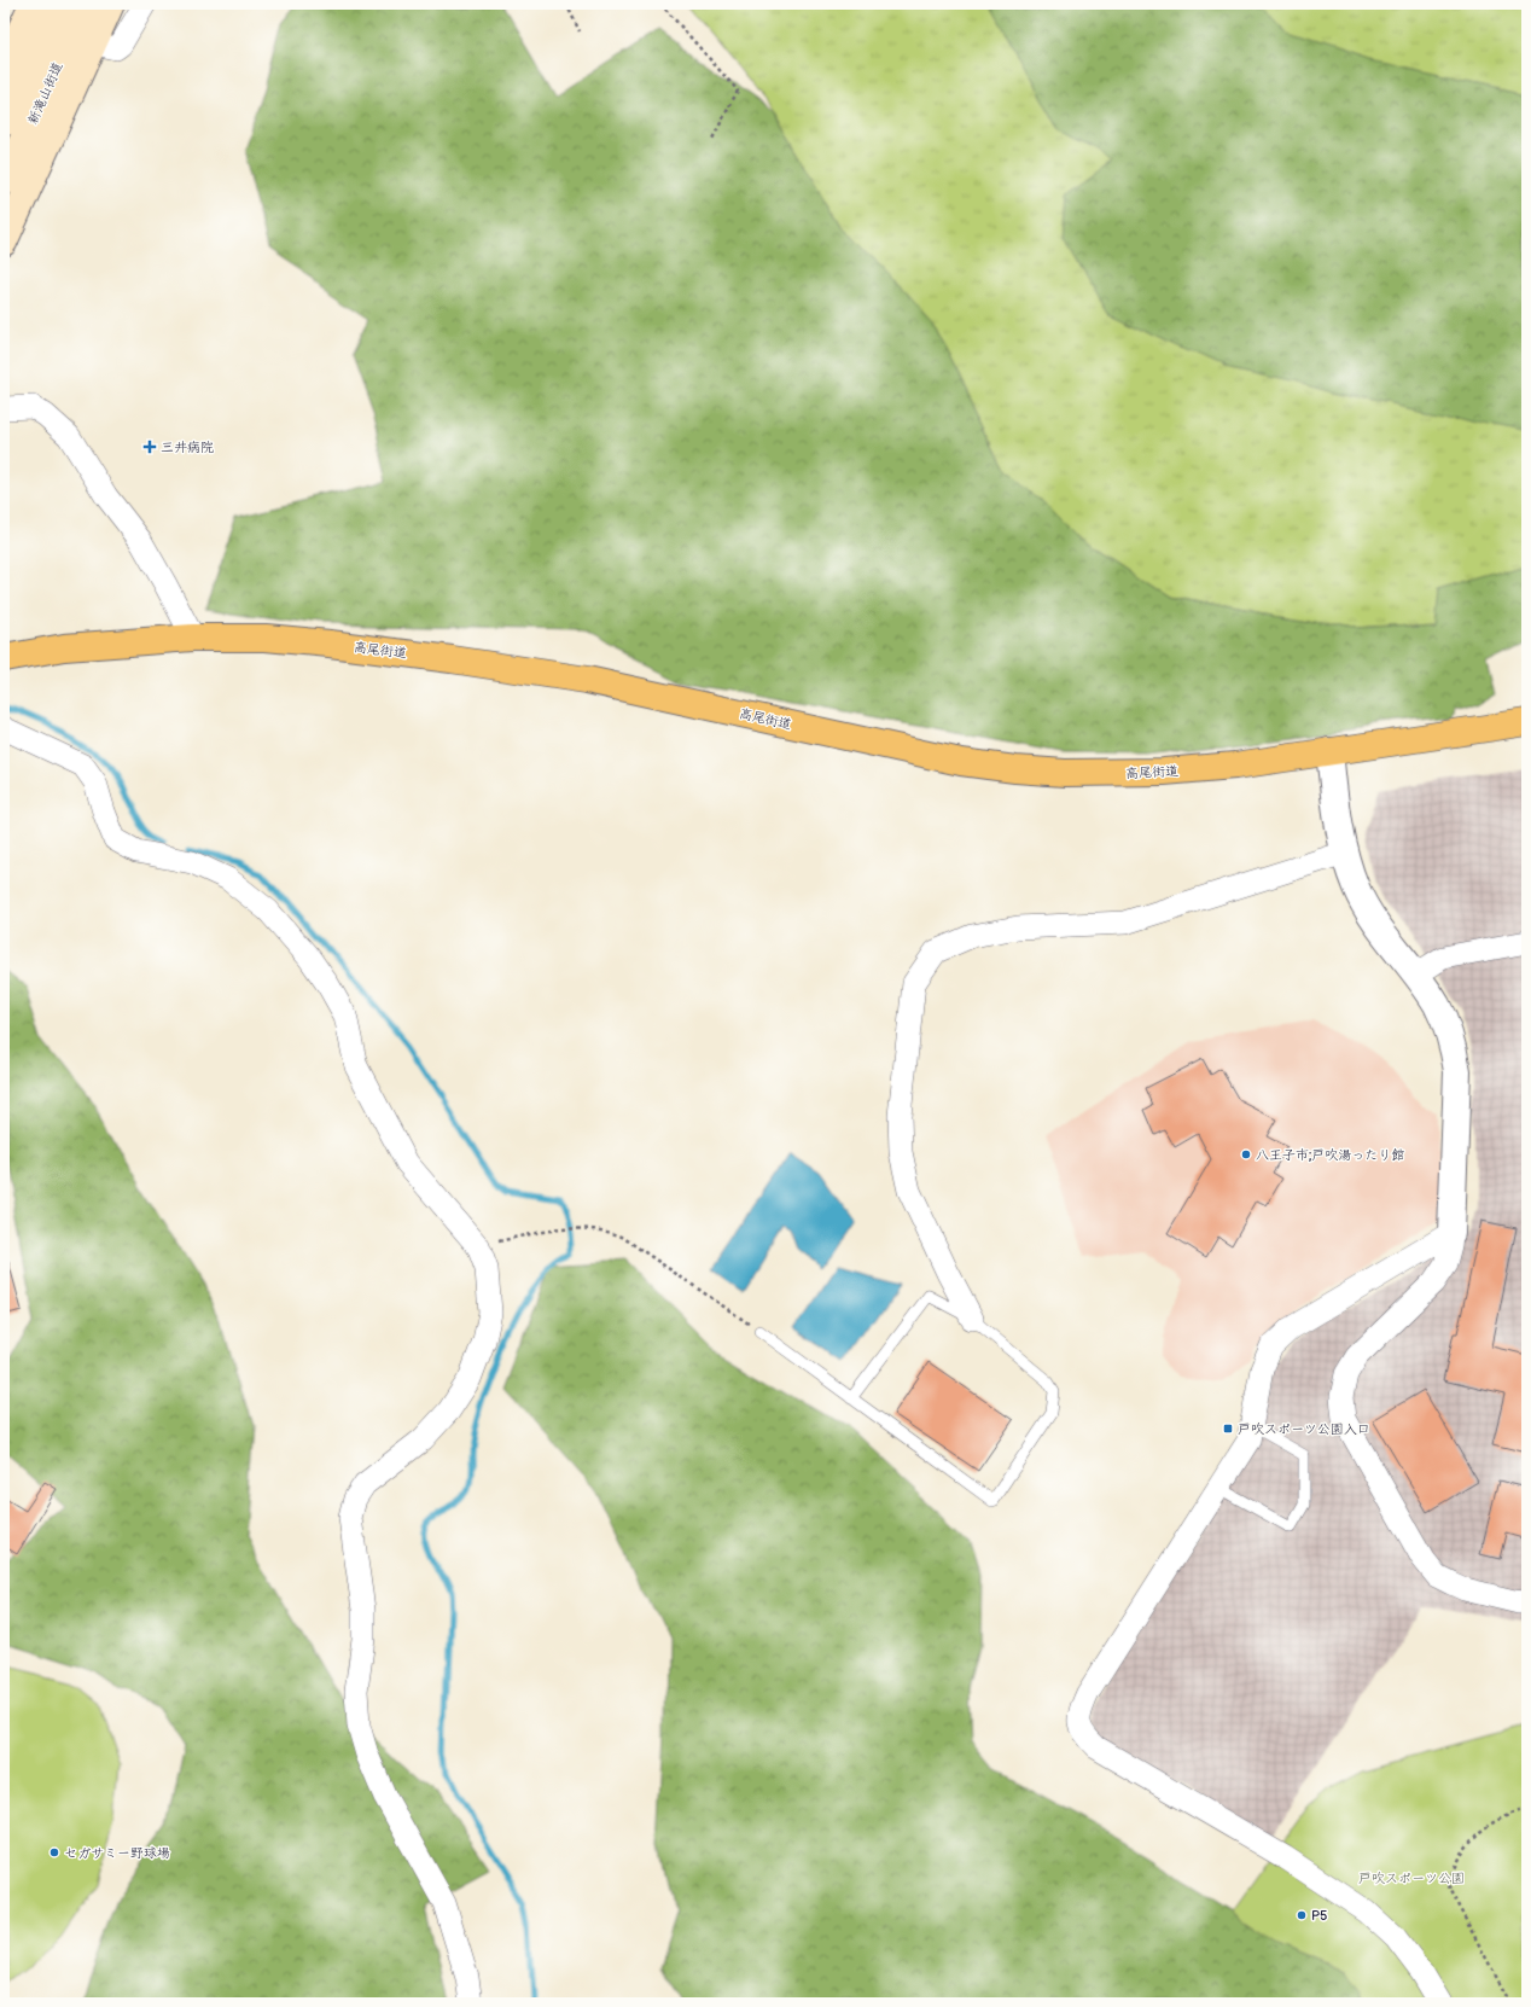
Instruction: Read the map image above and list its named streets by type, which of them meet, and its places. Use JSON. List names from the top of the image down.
{
  "streets": {
    "main road": ["新滝山街道", "高尾街道"]
  },
  "parks": ["戸吹スポーツ公園"],
  "places": {
    "health": ["三井病院"],
    "other": ["八王子市;戸吹湯ったり館", "セガサミー野球場", "P5"],
    "transit": ["戸吹スポーツ公園入口"]
  }
}
